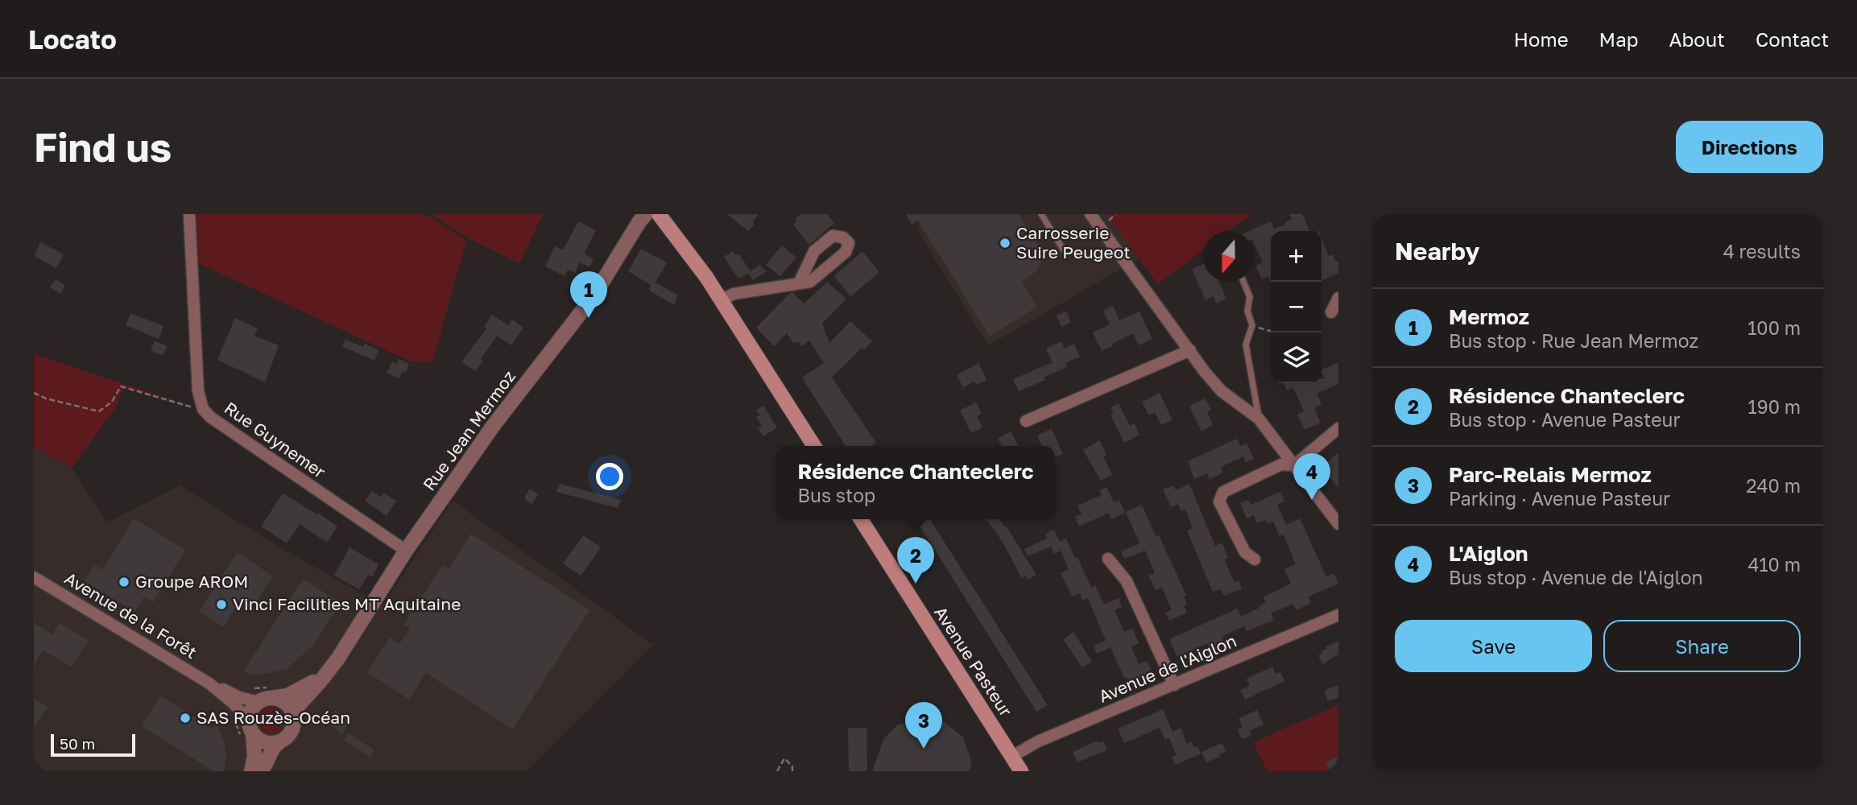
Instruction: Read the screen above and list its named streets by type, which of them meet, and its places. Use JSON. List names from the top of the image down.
{
  "streets": {
    "main road": ["Avenue Pasteur"],
    "street": [
      "Rue Jean Mermoz",
      "Rue Guynemer",
      "Avenue de la Forêt",
      "Avenue de l'Aiglon"
    ]
  },
  "crossings": [
    ["Rue Jean Mermoz", "Rue Guynemer"],
    ["Rue Jean Mermoz", "Avenue de la Forêt"],
    ["Avenue Pasteur", "Avenue de l'Aiglon"]
  ],
  "places": [
    "Carrosserie Suire Peugeot",
    "Groupe AROM",
    "Vinci Facilities MT Aquitaine",
    "SAS Rouzès-Océan"
  ],
  "scale_bar": "50 m",
  "north": "bottom",
  "page": {
    "header": "Locato",
    "nav": [
      "Home",
      "Map",
      "About",
      "Contact"
    ],
    "buttons": [
      "Directions",
      ["Save", "Share"]
    ],
    "title": "Find us",
    "heading": ["Nearby", "4 results"],
    "map_buttons": ["+", "−"],
    "pins": [
      "1",
      "4",
      "2",
      "3"
    ],
    "list": [
      {
        "mark": "1",
        "name": "Mermoz",
        "note": "Bus stop · Rue Jean Mermoz",
        "value": "100 m"
      },
      {
        "mark": "2",
        "name": "Résidence Chanteclerc",
        "note": "Bus stop · Avenue Pasteur",
        "value": "190 m"
      },
      {
        "mark": "3",
        "name": "Parc-Relais Mermoz",
        "note": "Parking · Avenue Pasteur",
        "value": "240 m"
      },
      {
        "mark": "4",
        "name": "L'Aiglon",
        "note": "Bus stop · Avenue de l'Aiglon",
        "value": "410 m"
      }
    ],
    "popup": ["Résidence Chanteclerc", "Bus stop"],
    "scale": "50 m"
  }
}
